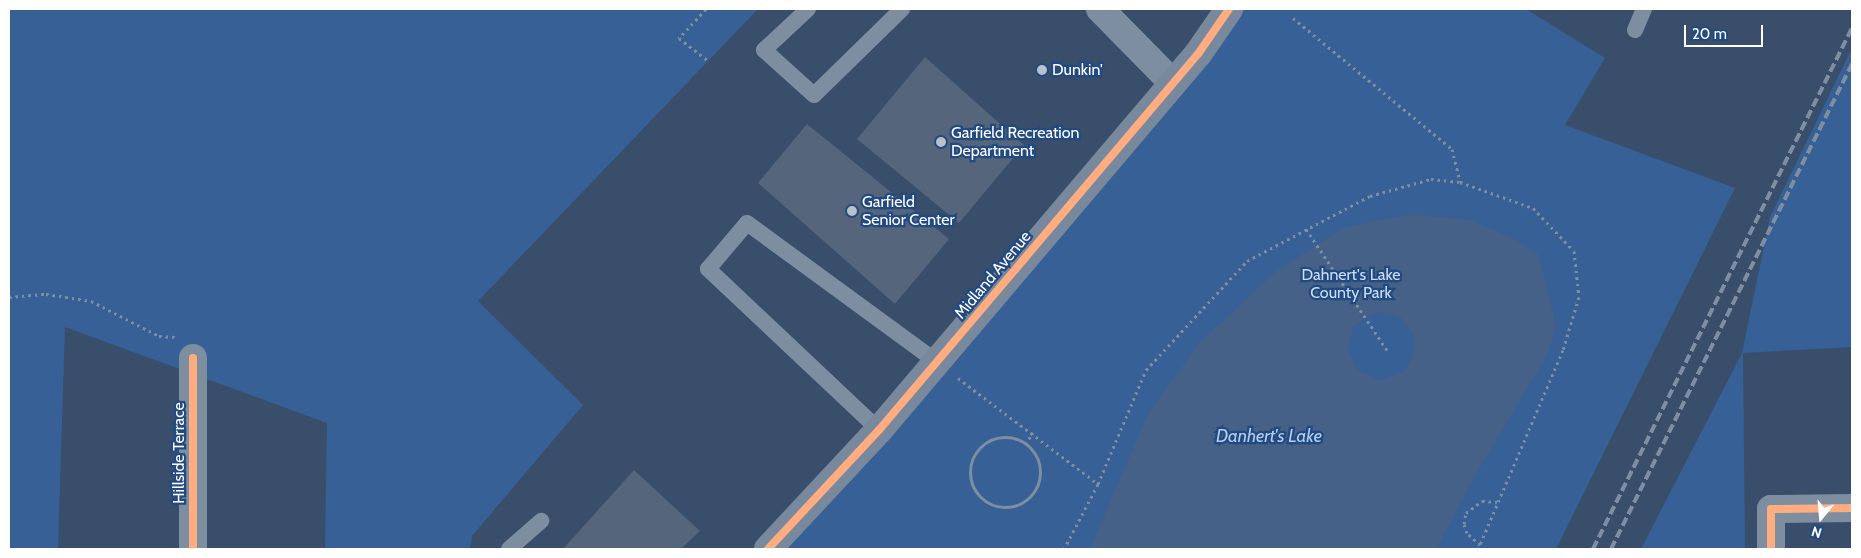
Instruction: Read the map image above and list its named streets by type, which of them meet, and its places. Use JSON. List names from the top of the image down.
{
  "streets": {
    "street": ["Midland Avenue", "Hillside Terrace"]
  },
  "water": ["Danhert's Lake"],
  "parks": ["Dahnert's Lake County Park"],
  "places": ["Dunkin'", "Garfield Recreation Department", "Garfield Senior Center"],
  "scale_bar": "20 m",
  "north": "bottom"
}
